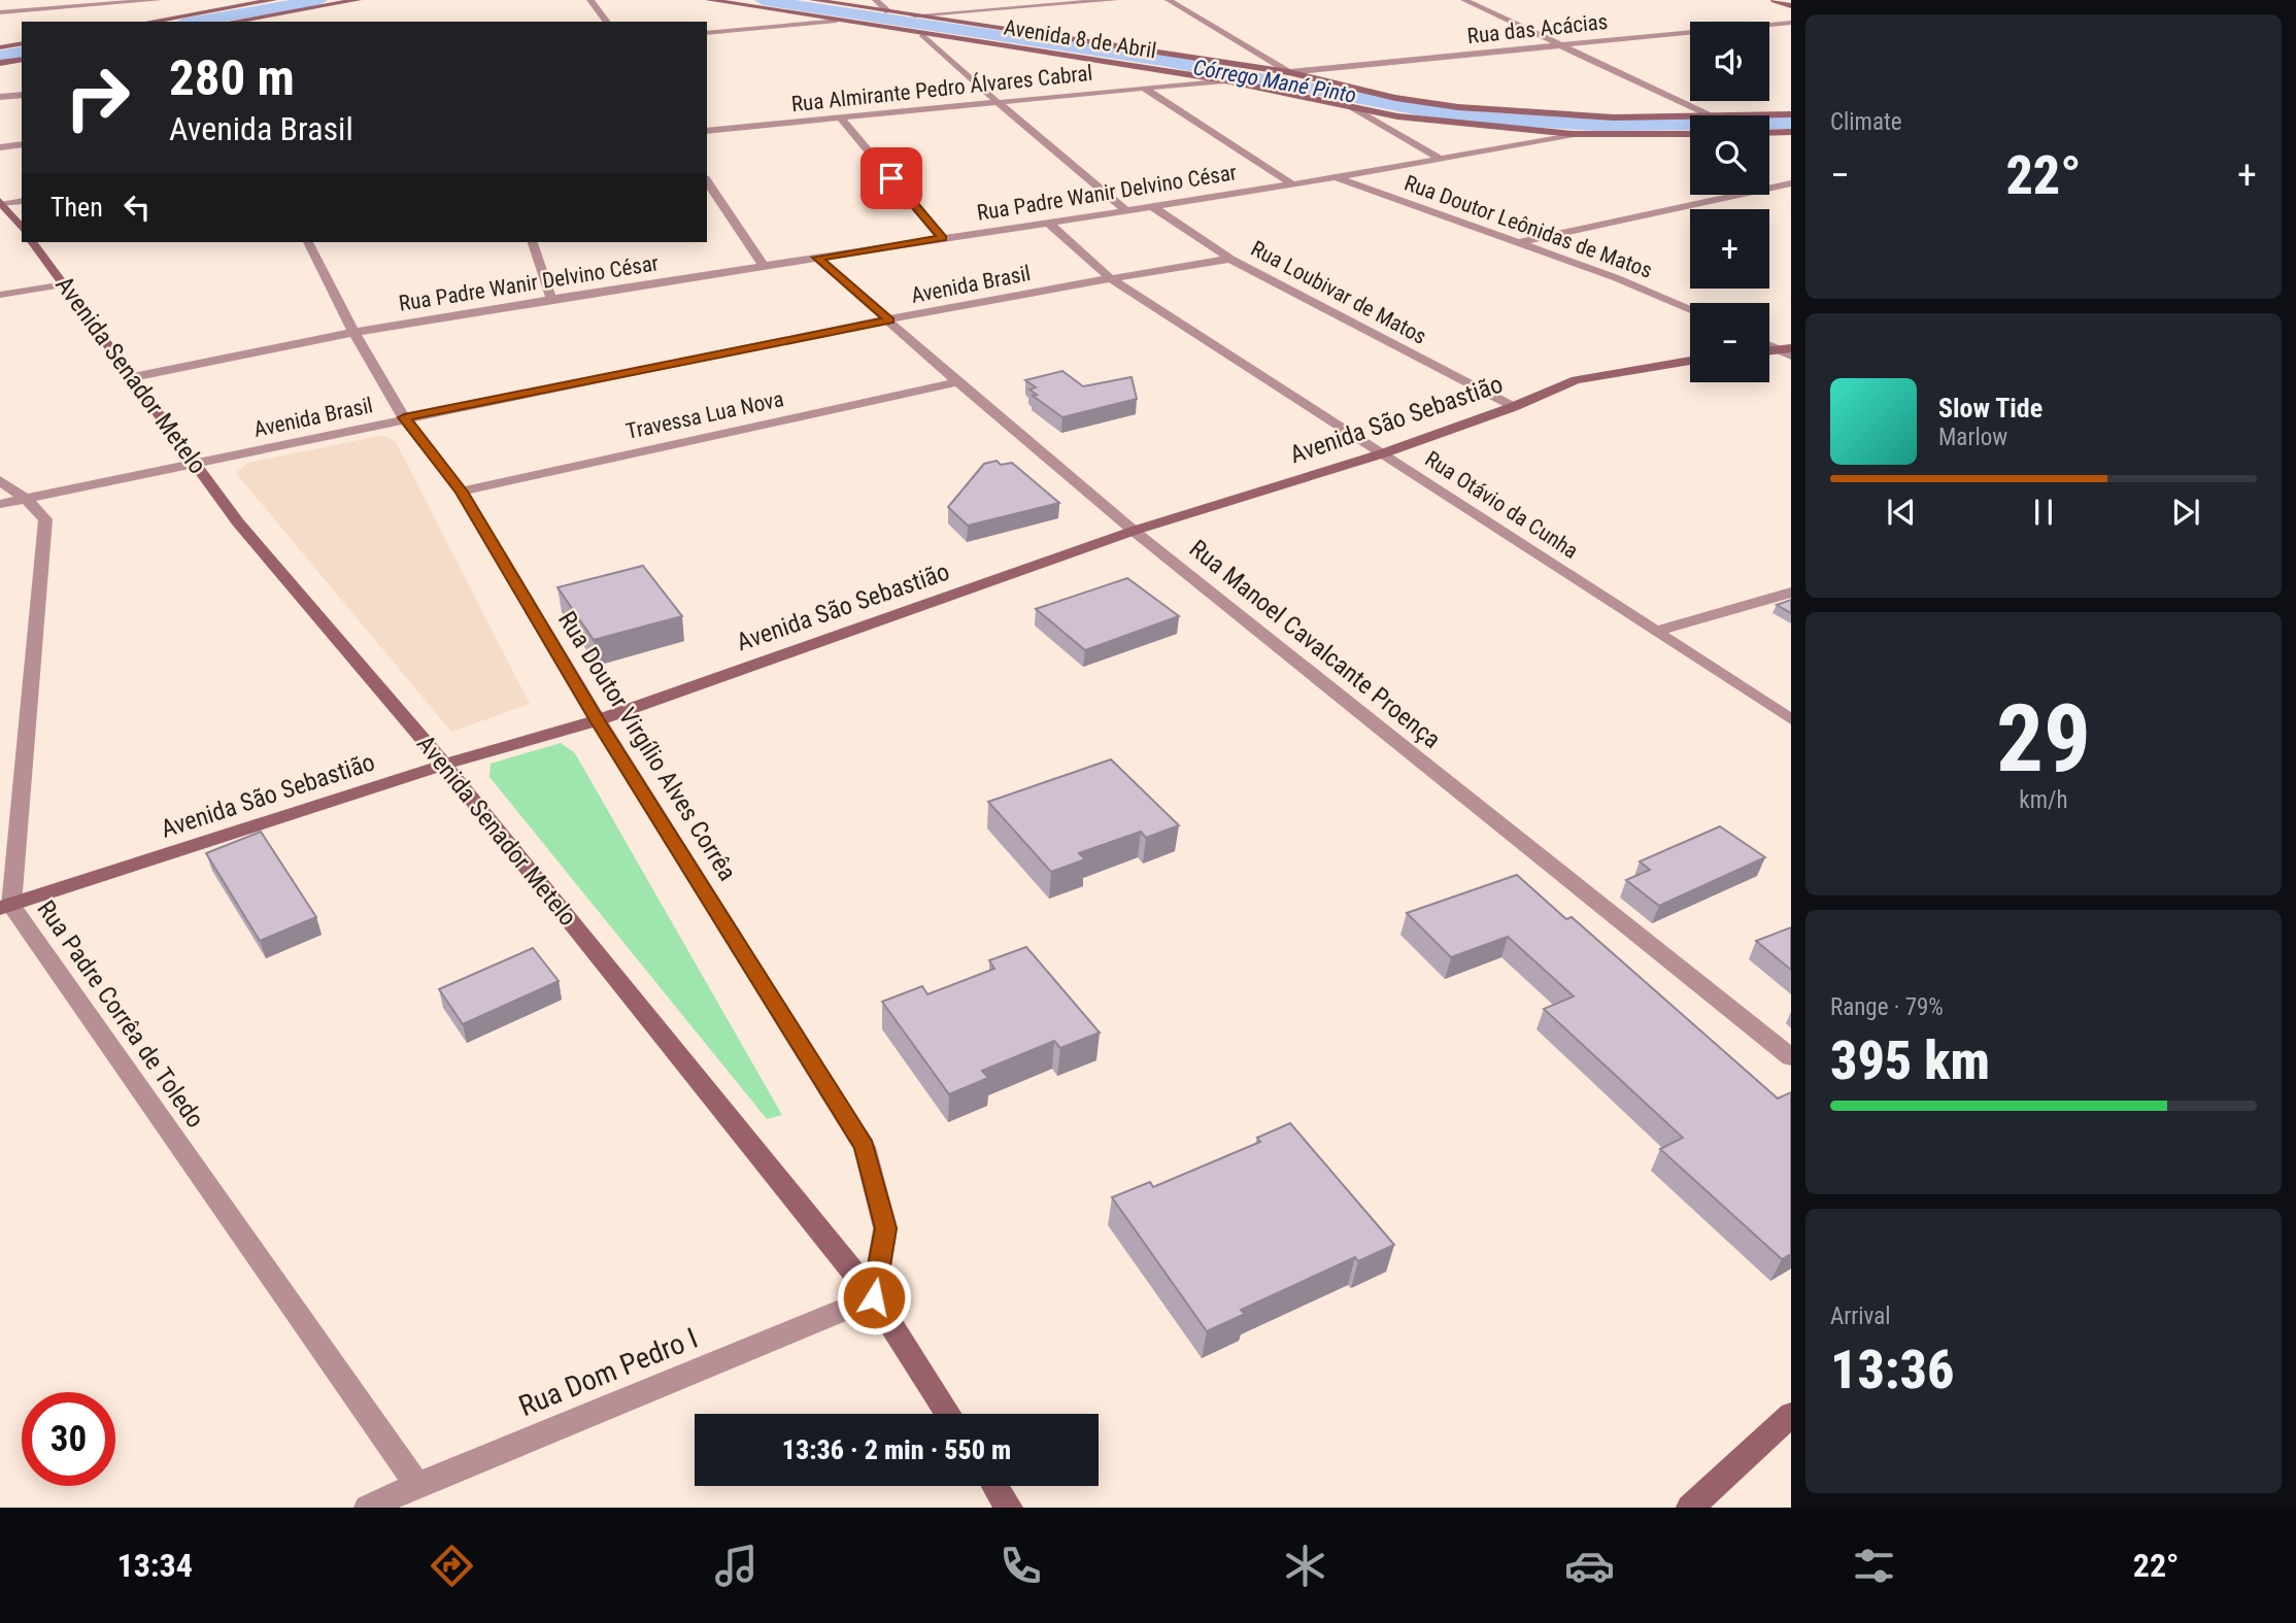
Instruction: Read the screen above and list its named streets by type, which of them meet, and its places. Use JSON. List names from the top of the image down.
{
  "streets": {
    "main road": ["Avenida 8 de Abril", "Avenida Senador Metelo", "Avenida São Sebastião"],
    "street": [
      "Rua das Acácias",
      "Rua Almirante Pedro Álvares Cabral",
      "Rua Padre Wanir Delvino César",
      "Rua Doutor Leônidas de Matos",
      "Avenida Brasil",
      "Rua Loubivar de Matos",
      "Travessa Lua Nova",
      "Rua Otávio da Cunha",
      "Rua Manoel Cavalcante Proença",
      "Rua Doutor Virgílio Alves Corrêa",
      "Rua Padre Corrêa de Toledo",
      "Rua Dom Pedro I"
    ]
  },
  "crossings": [
    ["Rua das Acácias", "Avenida 8 de Abril"],
    ["Avenida 8 de Abril", "Rua Almirante Pedro Álvares Cabral"],
    ["Avenida 8 de Abril", "Rua Padre Wanir Delvino César"],
    ["Rua Padre Wanir Delvino César", "Rua Doutor Leônidas de Matos"],
    ["Rua Padre Wanir Delvino César", "Rua Loubivar de Matos"],
    ["Rua Padre Wanir Delvino César", "Avenida Senador Metelo"],
    ["Rua Padre Wanir Delvino César", "Rua Otávio da Cunha"],
    ["Rua Padre Wanir Delvino César", "Rua Manoel Cavalcante Proença"],
    ["Rua Padre Wanir Delvino César", "Rua Doutor Virgílio Alves Corrêa"],
    ["Avenida Brasil", "Rua Loubivar de Matos"],
    ["Avenida Brasil", "Avenida Senador Metelo"],
    ["Avenida Brasil", "Rua Otávio da Cunha"],
    ["Avenida Brasil", "Rua Manoel Cavalcante Proença"],
    ["Avenida Brasil", "Rua Doutor Virgílio Alves Corrêa"],
    ["Avenida Brasil", "Rua Padre Corrêa de Toledo"],
    ["Rua Loubivar de Matos", "Avenida São Sebastião"],
    ["Avenida Senador Metelo", "Avenida São Sebastião"],
    ["Avenida Senador Metelo", "Rua Doutor Virgílio Alves Corrêa"],
    ["Avenida Senador Metelo", "Rua Dom Pedro I"],
    ["Travessa Lua Nova", "Rua Manoel Cavalcante Proença"],
    ["Travessa Lua Nova", "Rua Doutor Virgílio Alves Corrêa"],
    ["Avenida São Sebastião", "Rua Otávio da Cunha"],
    ["Avenida São Sebastião", "Rua Manoel Cavalcante Proença"],
    ["Avenida São Sebastião", "Rua Doutor Virgílio Alves Corrêa"],
    ["Avenida São Sebastião", "Rua Padre Corrêa de Toledo"],
    ["Rua Doutor Virgílio Alves Corrêa", "Rua Dom Pedro I"],
    ["Rua Padre Corrêa de Toledo", "Rua Dom Pedro I"]
  ],
  "water": ["Córrego Mané Pinto"],
  "page": {
    "tile": [
      "Climate",
      ["29", "km/h"],
      ["Range · 79%", "395 km"],
      ["Arrival", "13:36"]
    ],
    "map_buttons": ["+", "−"],
    "turn": ["280 m", "Avenida Brasil"],
    "heat": ["−", "22°", "+"],
    "then": "Then",
    "song": ["Slow Tide", "Marlow"],
    "limit": "30",
    "trip": "13:36 · 2 min · 550 m",
    "tabs": ["13:34", "22°"]
  }
}
